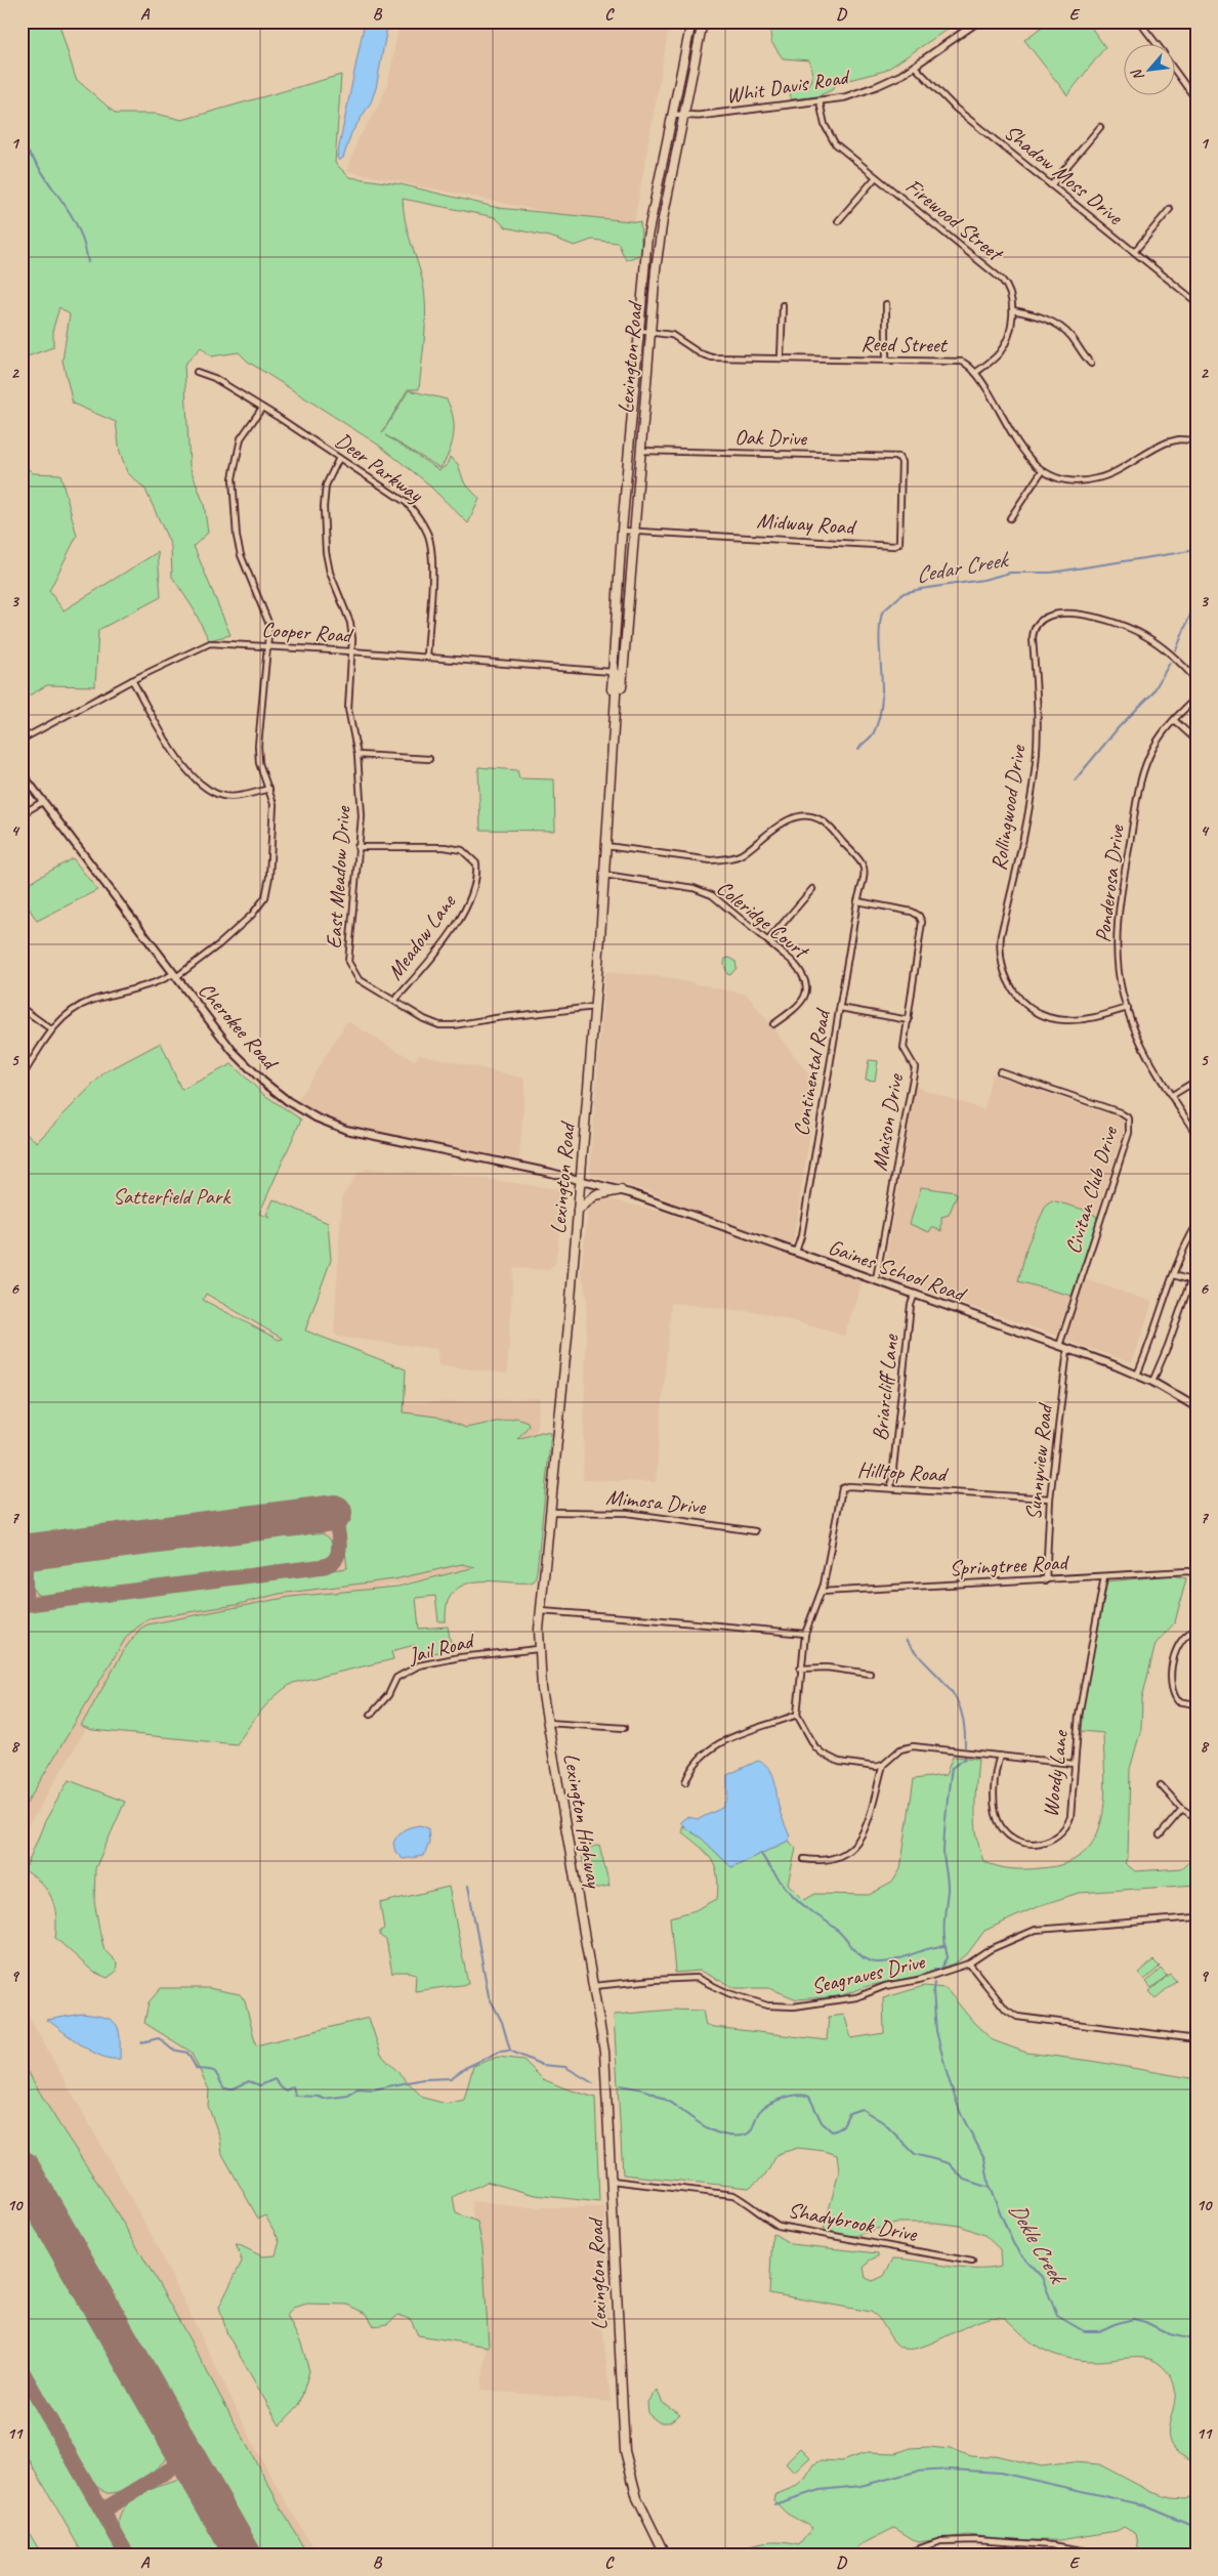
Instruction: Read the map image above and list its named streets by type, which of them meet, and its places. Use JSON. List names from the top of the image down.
{
  "streets": {
    "highway": ["Lexington Road", "Lexington Highway"],
    "main road": ["Cherokee Road", "Gaines School Road"],
    "street": [
      "Whit Davis Road",
      "Shadow Moss Drive",
      "Firewood Street",
      "Reed Street",
      "Oak Drive",
      "Deer Parkway",
      "Midway Road",
      "Cooper Road",
      "Rollingwood Drive",
      "East Meadow Drive",
      "Ponderosa Drive",
      "Coleridge Court",
      "Meadow Lane",
      "Continental Road",
      "Maison Drive",
      "Civitan Club Drive",
      "Briarcliff Lane",
      "Sunnyview Road",
      "Hilltop Road",
      "Mimosa Drive",
      "Springtree Road",
      "Jail Road",
      "Woody Lane",
      "Seagraves Drive",
      "Shadybrook Drive"
    ]
  },
  "crossings": [
    ["Whit Davis Road", "Shadow Moss Drive"],
    ["Whit Davis Road", "Firewood Street"],
    ["Whit Davis Road", "Lexington Road"],
    ["Reed Street", "Lexington Road"],
    ["Lexington Road", "Oak Drive"],
    ["Lexington Road", "Midway Road"],
    ["Lexington Road", "Cooper Road"],
    ["Lexington Road", "East Meadow Drive"],
    ["Lexington Road", "Coleridge Court"],
    ["Lexington Road", "Cherokee Road"],
    ["Lexington Road", "Continental Road"],
    ["Lexington Road", "Gaines School Road"],
    ["Lexington Road", "Mimosa Drive"],
    ["Lexington Road", "Jail Road"],
    ["Lexington Road", "Lexington Highway"],
    ["Lexington Road", "Seagraves Drive"],
    ["Lexington Road", "Shadybrook Drive"],
    ["Oak Drive", "Midway Road"],
    ["Deer Parkway", "Cooper Road"],
    ["Deer Parkway", "East Meadow Drive"],
    ["Cooper Road", "East Meadow Drive"],
    ["Rollingwood Drive", "Ponderosa Drive"],
    ["East Meadow Drive", "Meadow Lane"],
    ["Cherokee Road", "Gaines School Road"],
    ["Continental Road", "Maison Drive"],
    ["Continental Road", "Gaines School Road"],
    ["Maison Drive", "Gaines School Road"],
    ["Civitan Club Drive", "Gaines School Road"],
    ["Gaines School Road", "Briarcliff Lane"],
    ["Gaines School Road", "Sunnyview Road"],
    ["Briarcliff Lane", "Hilltop Road"],
    ["Sunnyview Road", "Hilltop Road"],
    ["Sunnyview Road", "Springtree Road"],
    ["Hilltop Road", "Springtree Road"],
    ["Springtree Road", "Woody Lane"],
    ["Lexington Highway", "Seagraves Drive"]
  ],
  "water": ["Cedar Creek", "Dekle Creek"],
  "parks": ["Satterfield Park"],
  "north": "bottom left",
  "grid": {
    "columns": [
      "A",
      "B",
      "C",
      "D",
      "E"
    ],
    "rows": [
      "1",
      "2",
      "3",
      "4",
      "5",
      "6",
      "7",
      "8",
      "9",
      "10",
      "11"
    ]
  }
}
